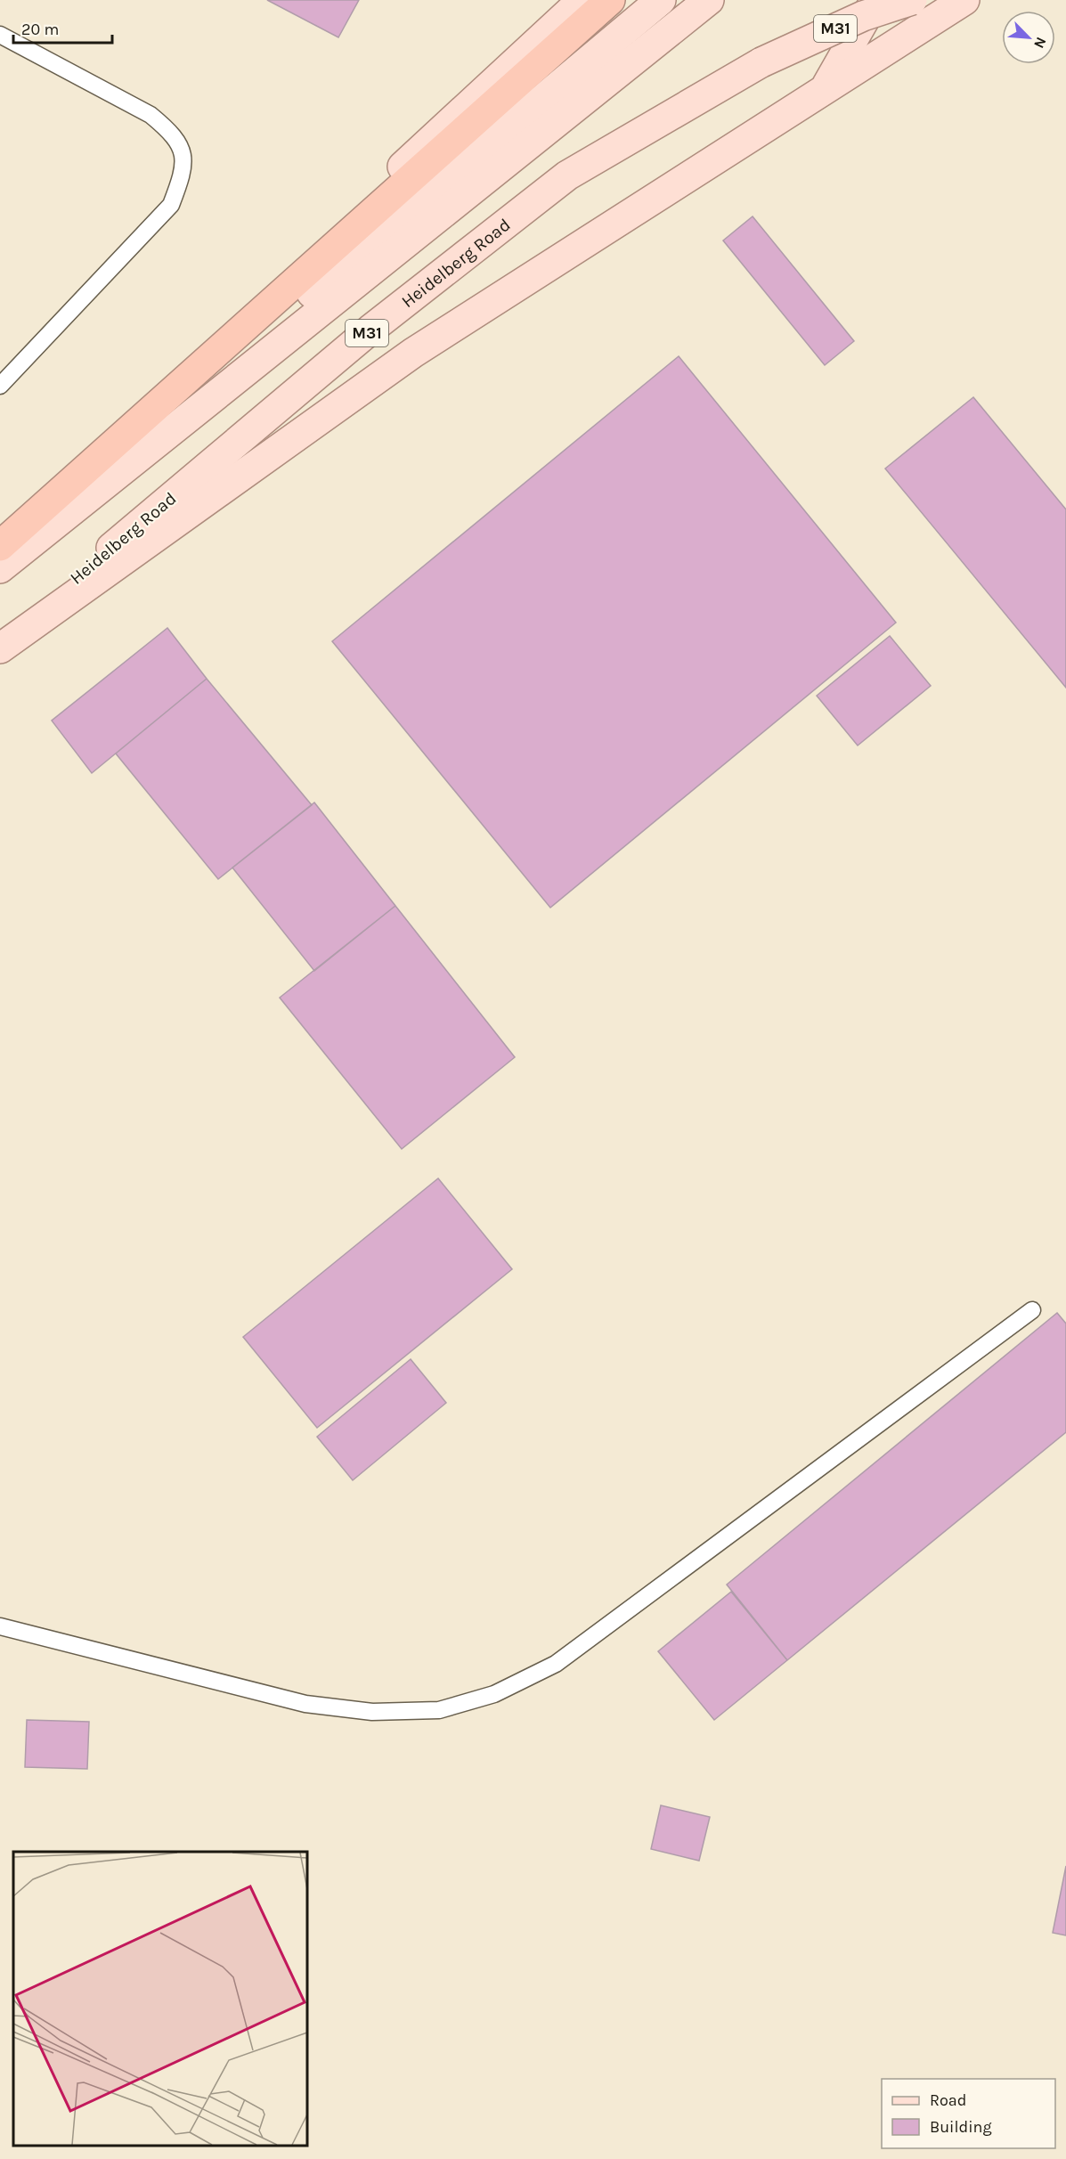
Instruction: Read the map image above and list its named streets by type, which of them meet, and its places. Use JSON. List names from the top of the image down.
{
  "streets": {
    "main road": ["M31", "Heidelberg Road"]
  },
  "legend": ["Road", "Building"],
  "scale_bar": "20 m",
  "north": "bottom right"
}
